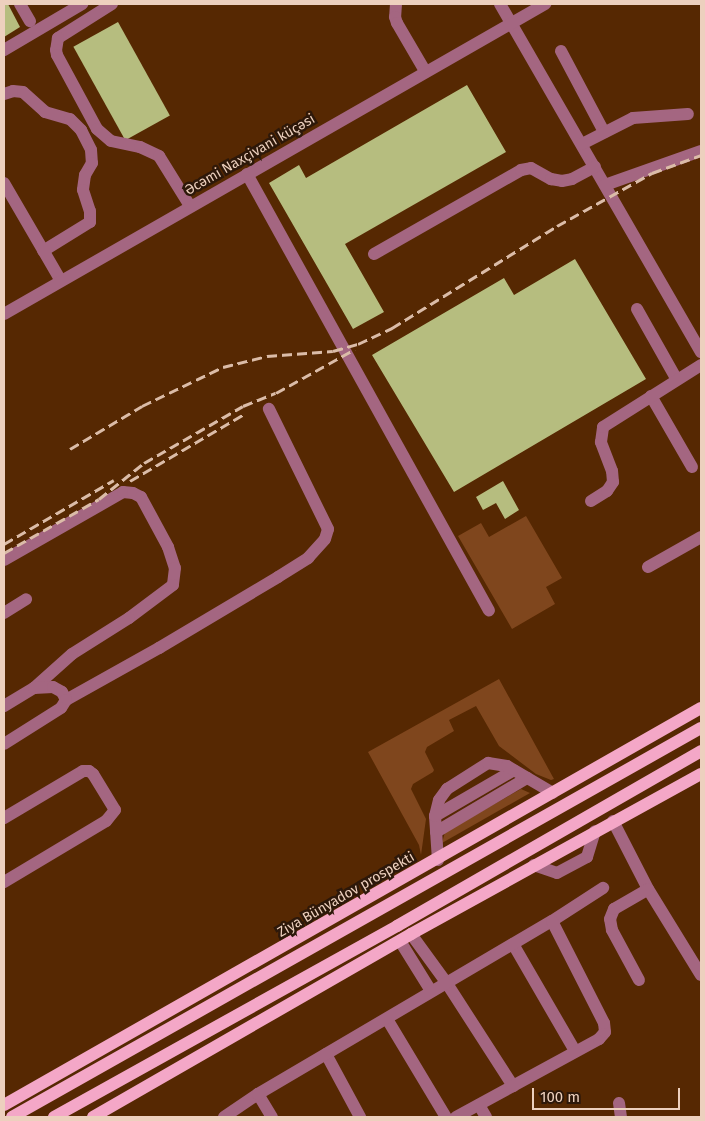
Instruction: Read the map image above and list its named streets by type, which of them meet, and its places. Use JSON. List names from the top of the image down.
{
  "streets": {
    "main road": ["Ziya Bünyadov prospekti"],
    "street": ["Əcəmi Naxçivani küçəsi"]
  },
  "scale_bar": "100 m"
}
